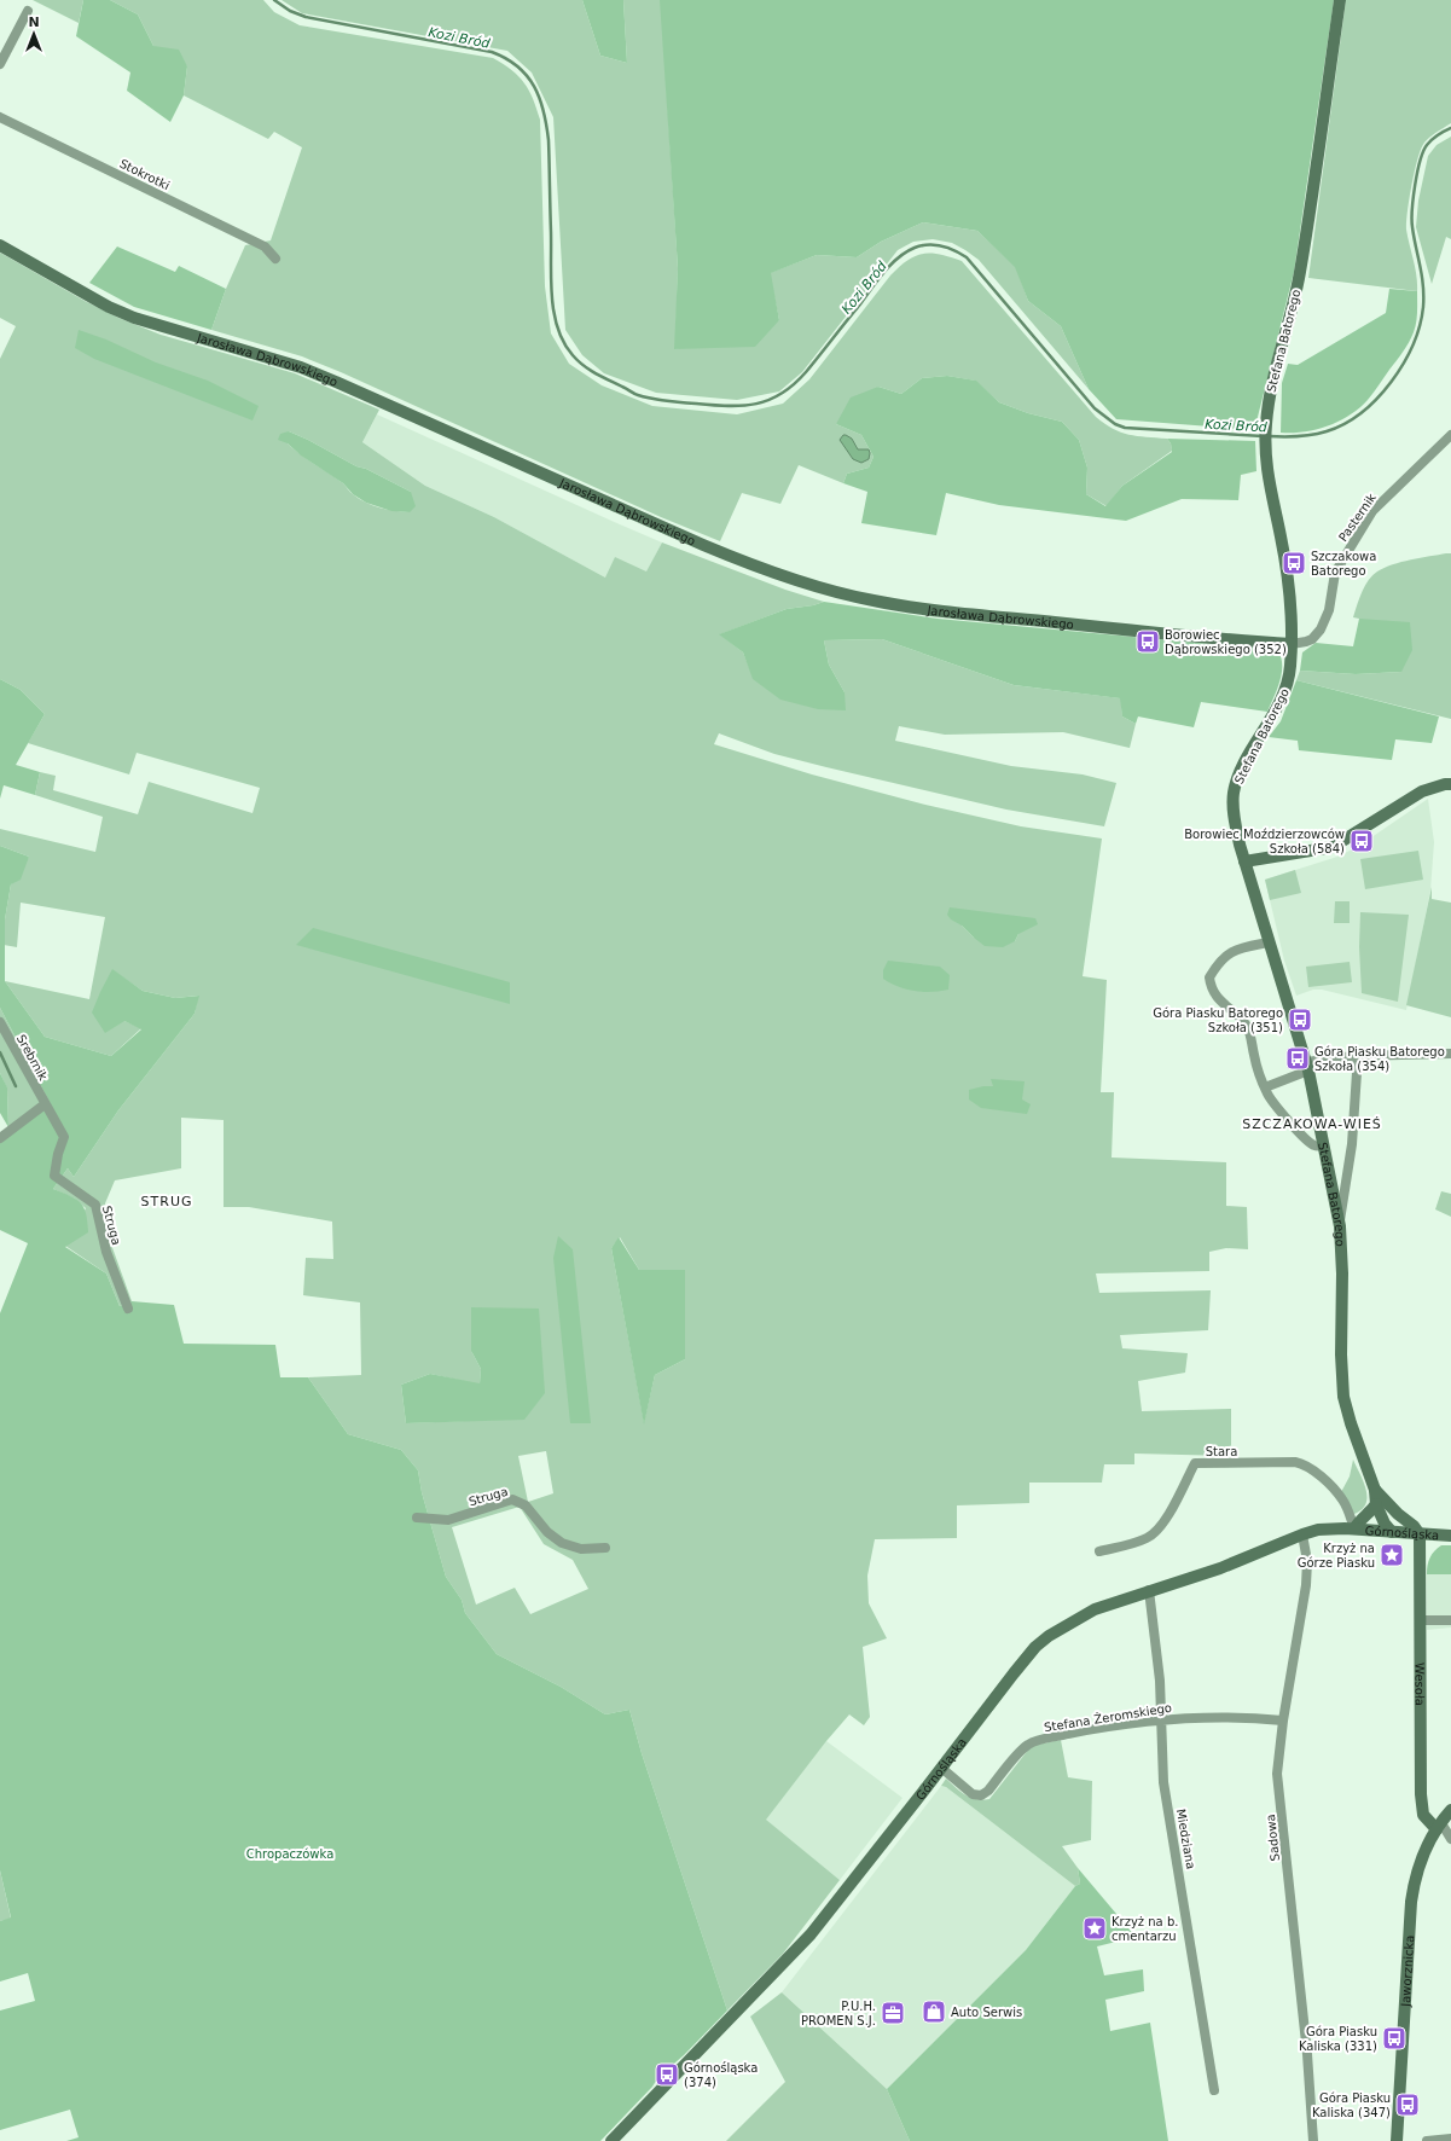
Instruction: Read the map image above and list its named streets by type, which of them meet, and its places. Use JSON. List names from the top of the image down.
{
  "streets": {
    "street": [
      "Stokrotki",
      "Stefana Batorego",
      "Jarosława Dąbrowskiego",
      "Pasternik",
      "Srebrnik",
      "Struga",
      "Stara",
      "Górnośląska",
      "Wesoła",
      "Stefana Żeromskiego",
      "Sadowa",
      "Miedziana",
      "Jaworznicka"
    ]
  },
  "crossings": [
    ["Stefana Batorego", "Jarosława Dąbrowskiego"],
    ["Stefana Batorego", "Pasternik"],
    ["Stefana Batorego", "Górnośląska"],
    ["Stefana Batorego", "Wesoła"],
    ["Jarosława Dąbrowskiego", "Pasternik"],
    ["Srebrnik", "Struga"],
    ["Stara", "Górnośląska"],
    ["Górnośląska", "Wesoła"],
    ["Górnośląska", "Stefana Żeromskiego"],
    ["Górnośląska", "Sadowa"],
    ["Górnośląska", "Miedziana"],
    ["Wesoła", "Jaworznicka"],
    ["Stefana Żeromskiego", "Sadowa"],
    ["Stefana Żeromskiego", "Miedziana"]
  ],
  "districts": ["SZCZAKOWA-WIEŚ", "STRUG"],
  "water": ["Kozi Bród"],
  "parks": ["Chropaczówka"],
  "places": {
    "bus stop": [
      "Szczakowa Batorego",
      "Borowiec Dąbrowskiego (352)",
      "Borowiec Moździerzowców Szkoła (584)",
      "Góra Piasku Batorego Szkoła (351)",
      "Góra Piasku Batorego Szkoła (354)",
      "Góra Piasku Kaliska (331)",
      "Górnośląska (374)",
      "Góra Piasku Kaliska (347)"
    ],
    "place": ["Krzyż na Górze Piasku", "Krzyż na b. cmentarzu"],
    "shop": ["Auto Serwis"],
    "office": ["P.U.H. PROMEN S.J."]
  },
  "north": "top"
}
